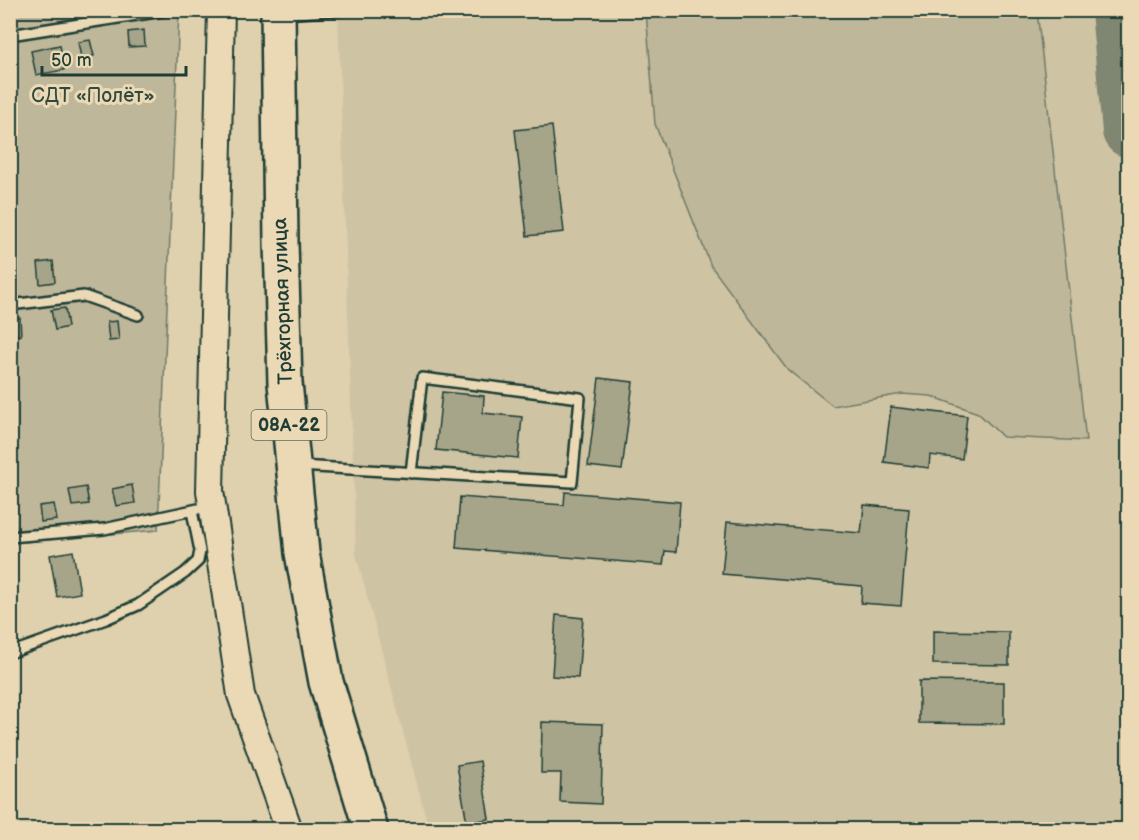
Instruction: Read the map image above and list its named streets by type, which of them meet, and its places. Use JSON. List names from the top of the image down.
{
  "streets": {
    "highway": ["Трёхгорная улица", "08А-22"]
  },
  "parks": ["СДТ «Полёт»"],
  "scale_bar": "50 m"
}
